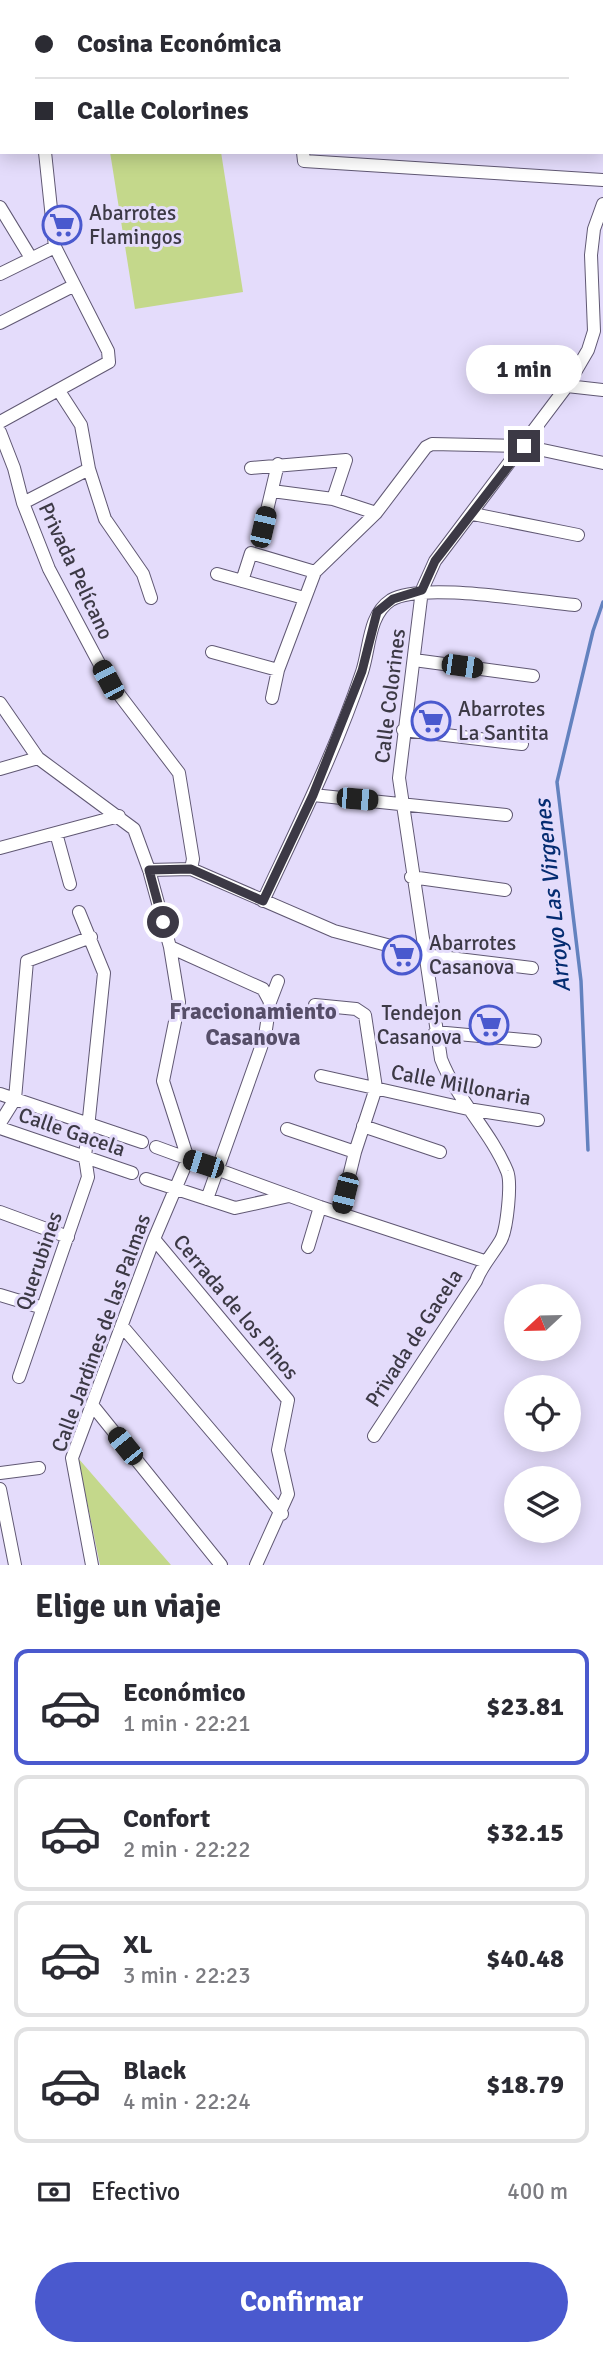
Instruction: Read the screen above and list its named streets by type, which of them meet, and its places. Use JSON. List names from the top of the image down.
{
  "streets": {
    "street": [
      "Privada Pelícano",
      "Calle Colorines",
      "Calle Millonaria",
      "Calle Gacela",
      "Querubines",
      "Cerrada de los Pinos",
      "Calle Jardines de las Palmas",
      "Privada de Gacela"
    ]
  },
  "crossings": [
    ["Calle Colorines", "Calle Millonaria"],
    ["Calle Colorines", "Privada de Gacela"],
    ["Calle Gacela", "Querubines"],
    ["Calle Gacela", "Calle Jardines de las Palmas"],
    ["Cerrada de los Pinos", "Calle Jardines de las Palmas"]
  ],
  "districts": ["Fraccionamiento Casanova"],
  "water": ["Arroyo Las Virgenes"],
  "places": {
    "supermarket": [
      "Abarrotes Flamingos",
      "Abarrotes La Santita",
      "Abarrotes Casanova",
      "Tendejon Casanova"
    ]
  },
  "north": "left",
  "page": {
    "banner": ["Cosina Económica", "Calle Colorines"],
    "bubble": "1 min",
    "heading": "Elige un viaje",
    "list": [
      {
        "name": "Económico",
        "note": "1 min · 22:21",
        "value": "$23.81"
      },
      {
        "name": "Confort",
        "note": "2 min · 22:22",
        "value": "$32.15"
      },
      {
        "name": "XL",
        "note": "3 min · 22:23",
        "value": "$40.48"
      },
      {
        "name": "Black",
        "note": "4 min · 22:24",
        "value": "$18.79"
      }
    ],
    "pay": ["Efectivo", "400 m"],
    "buttons": "Confirmar"
  }
}
